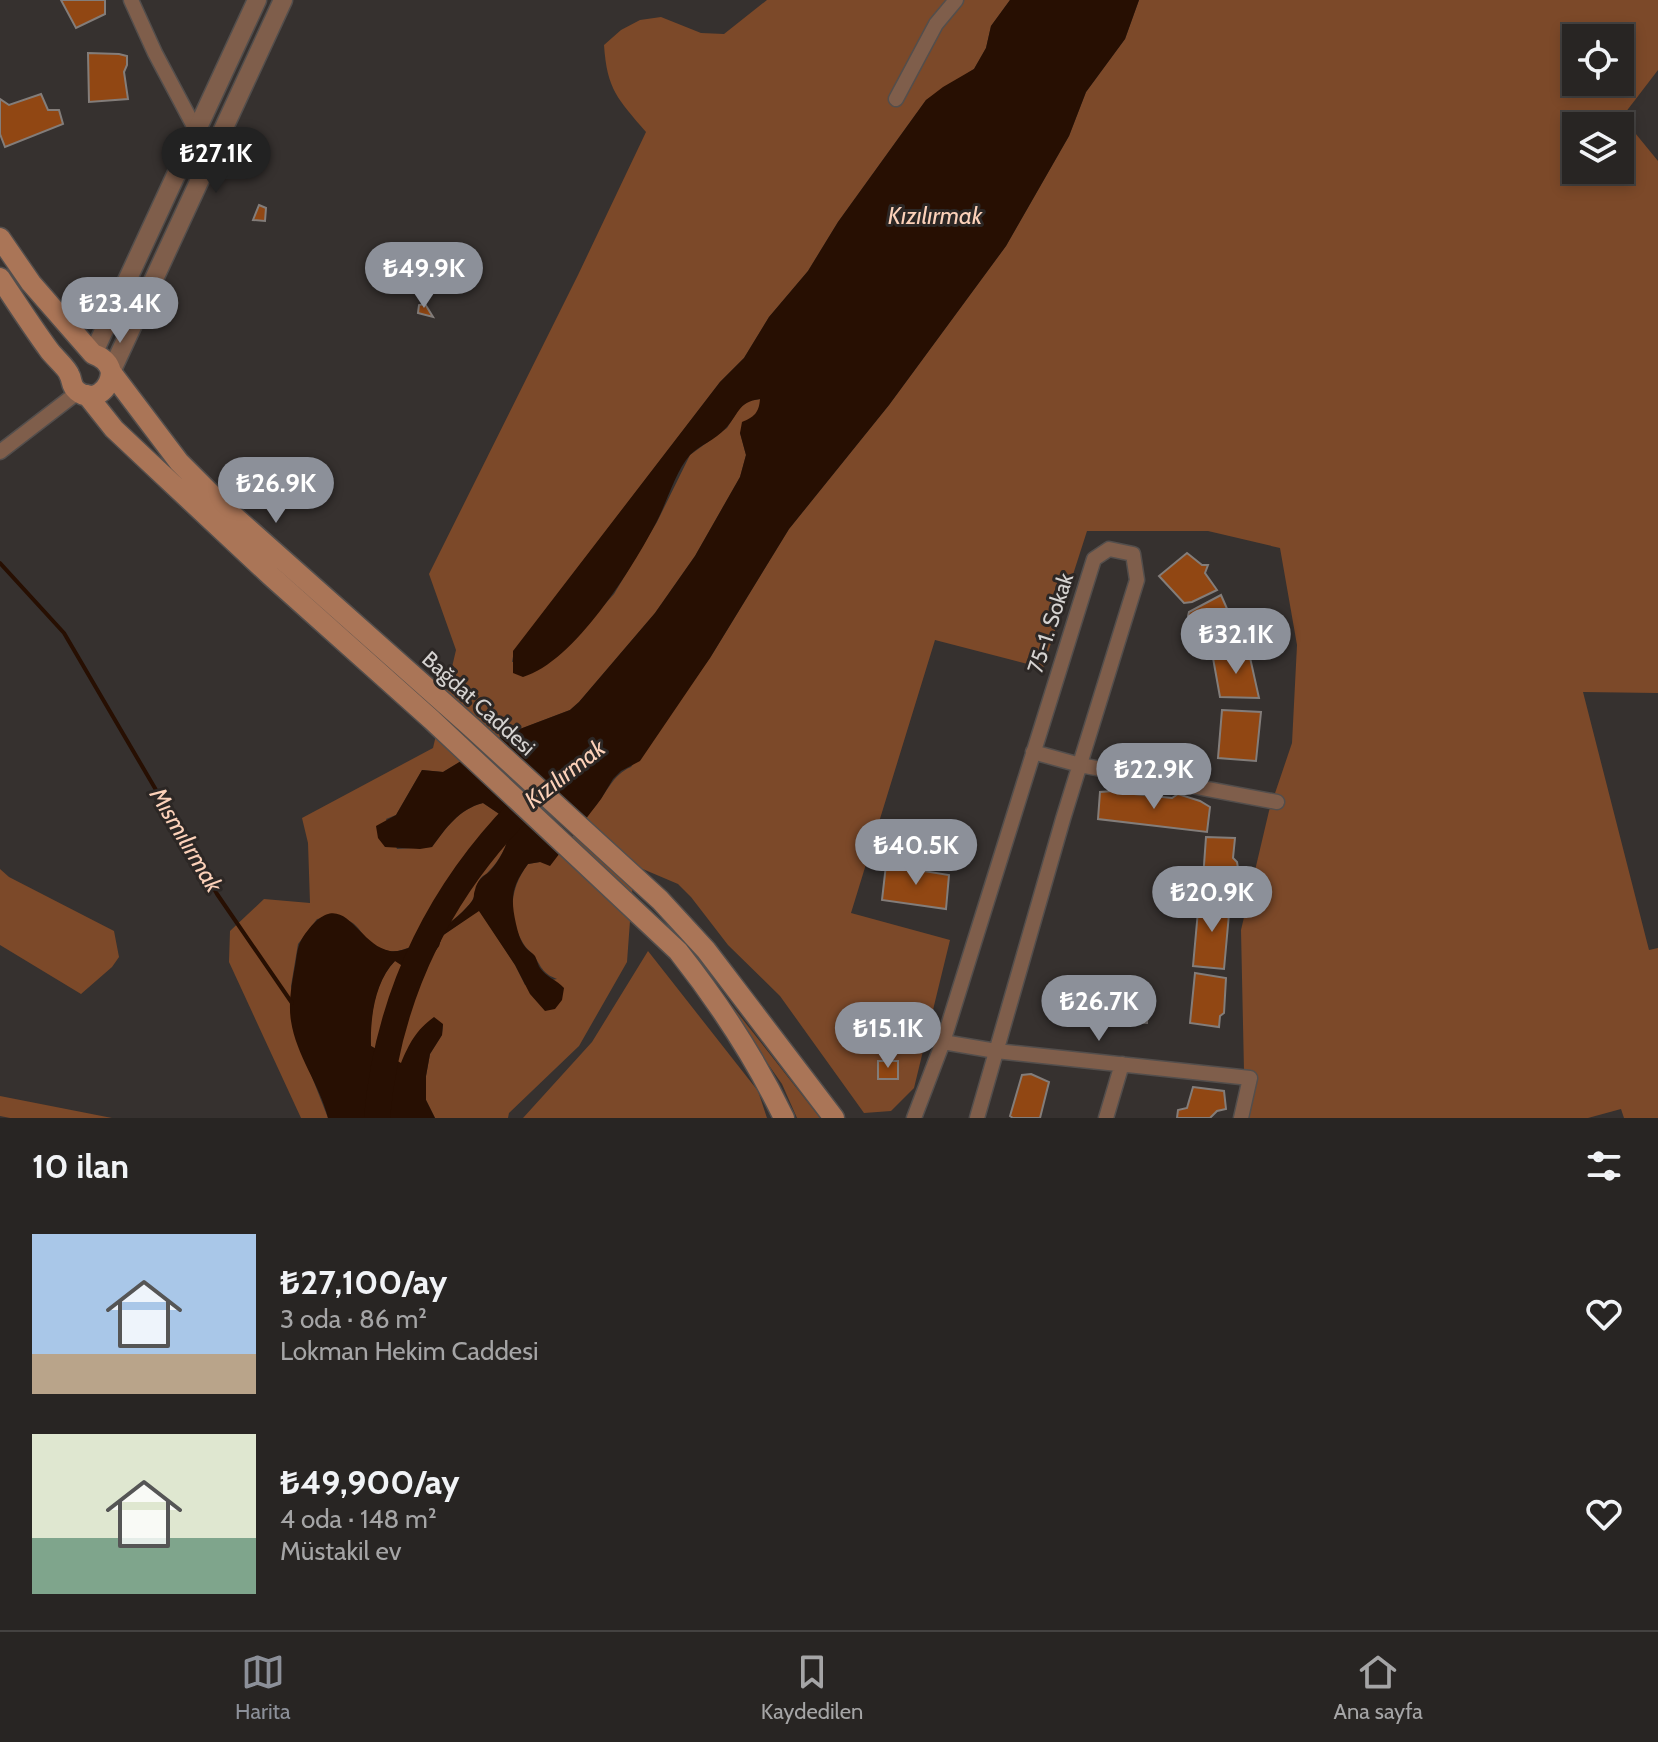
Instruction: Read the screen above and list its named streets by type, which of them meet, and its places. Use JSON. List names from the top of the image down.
{
  "streets": {
    "main road": ["Bağdat Caddesi"],
    "street": ["75-1. Sokak"]
  },
  "water": ["Kızılırmak", "Mısmılırmak"],
  "page": {
    "price": [
      "₺27.1K",
      "₺49.9K",
      "₺23.4K",
      "₺26.9K",
      "₺32.1K",
      "₺22.9K",
      "₺40.5K",
      "₺20.9K",
      "₺26.7K",
      "₺15.1K"
    ],
    "heading": "10 ilan",
    "list": [
      {
        "name": "₺27,100/ay",
        "note": "3 oda · 86 m² · Lokman Hekim Caddesi"
      },
      {
        "name": "₺49,900/ay",
        "note": "4 oda · 148 m² · Müstakil ev"
      }
    ],
    "tabs": ["Harita", "Kaydedilen", "Ana sayfa"]
  }
}
